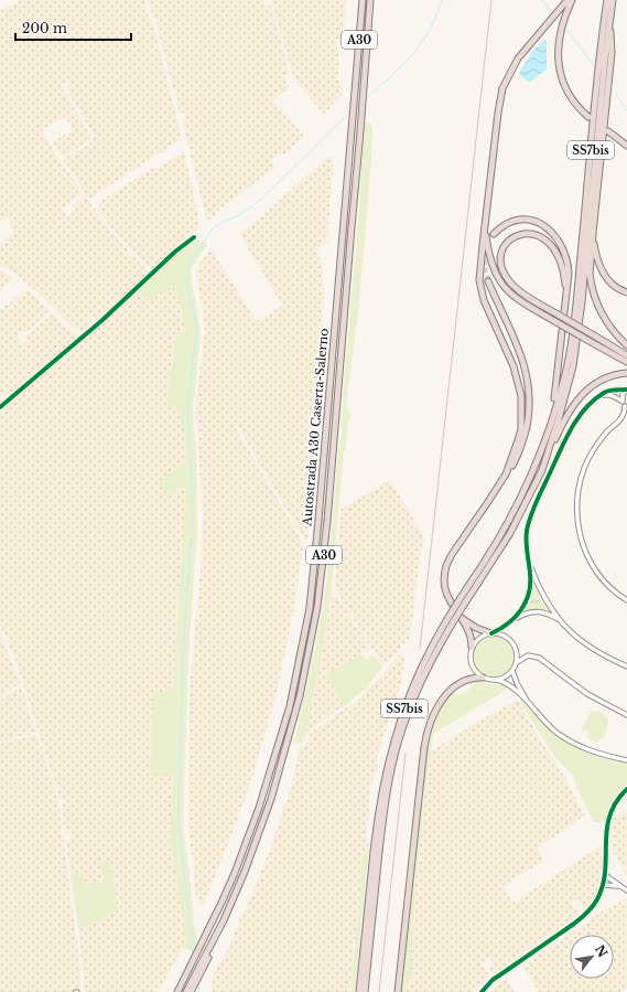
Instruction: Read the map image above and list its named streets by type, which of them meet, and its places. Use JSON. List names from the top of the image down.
{
  "streets": {
    "highway": ["A30", "SS7bis", "Autostrada A30 Caserta-Salerno"]
  },
  "scale_bar": "200 m",
  "north": "top right"
}
